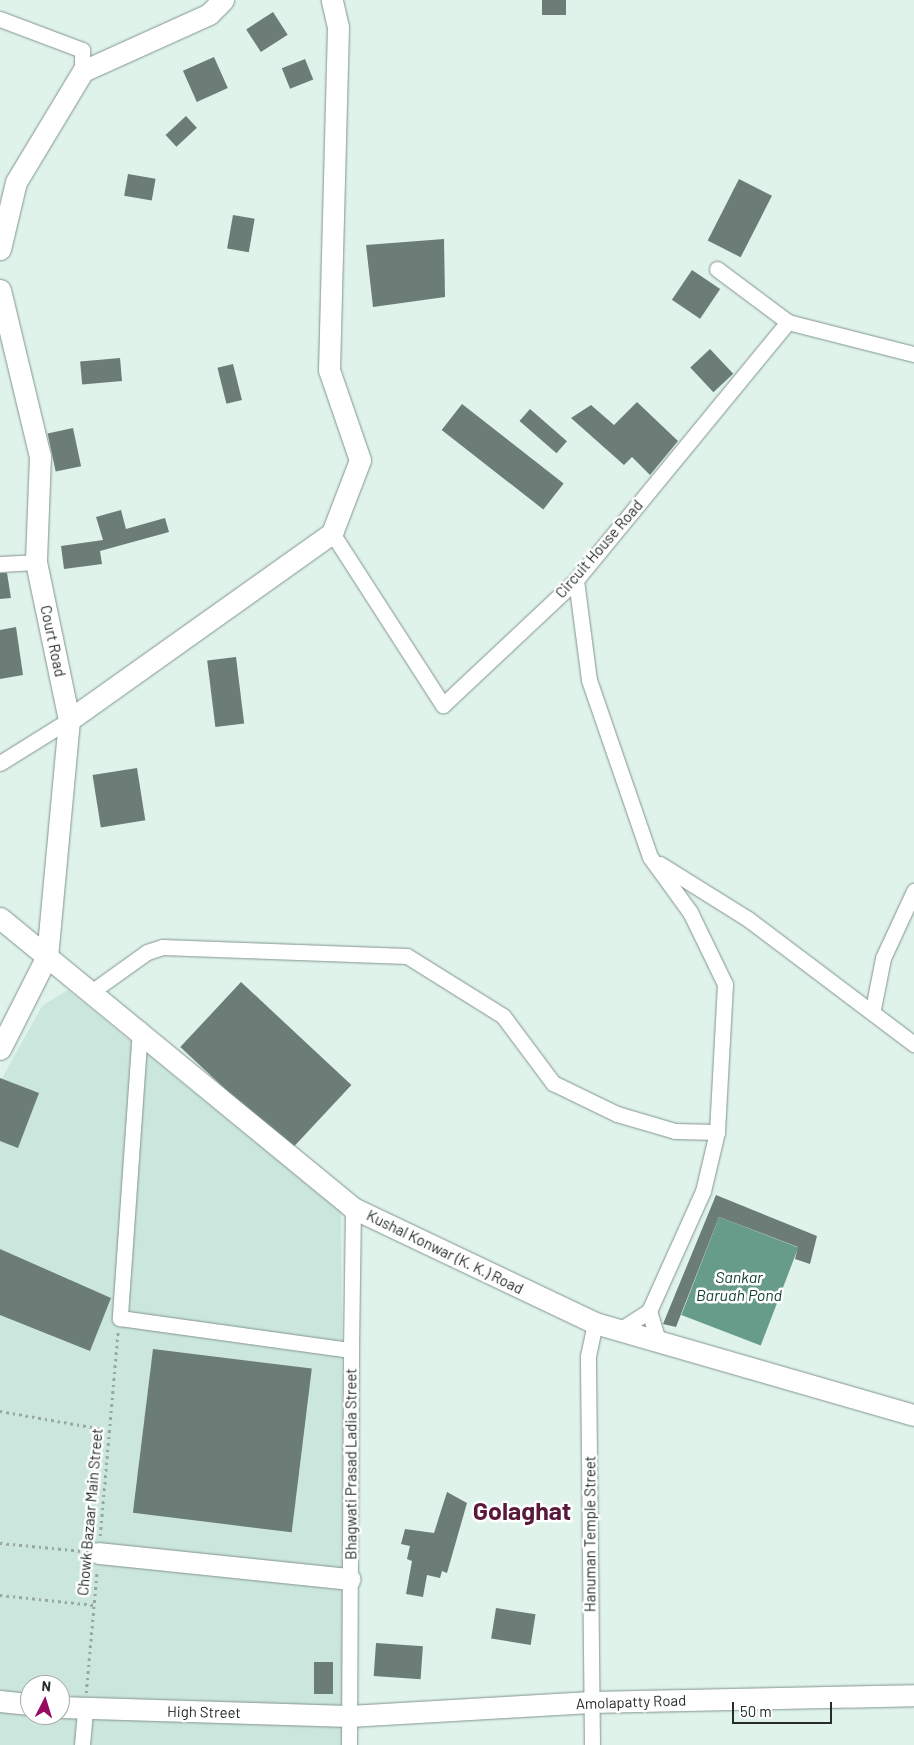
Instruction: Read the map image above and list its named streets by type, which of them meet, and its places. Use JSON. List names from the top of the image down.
{
  "streets": {
    "street": [
      "Circuit House Road",
      "Court Road",
      "Kushal Konwar (K. K.) Road",
      "Bhagwati Prasad Ladia Street",
      "Hanuman Temple Street",
      "Amolapatty Road",
      "High Street"
    ],
    "path": ["Chowk Bazaar Main Street"]
  },
  "crossings": [
    ["Court Road", "Kushal Konwar (K. K.) Road"],
    ["Kushal Konwar (K. K.) Road", "Bhagwati Prasad Ladia Street"],
    ["Kushal Konwar (K. K.) Road", "Hanuman Temple Street"],
    ["Bhagwati Prasad Ladia Street", "Amolapatty Road"],
    ["Bhagwati Prasad Ladia Street", "High Street"],
    ["Chowk Bazaar Main Street", "High Street"],
    ["Hanuman Temple Street", "Amolapatty Road"],
    ["Amolapatty Road", "High Street"]
  ],
  "districts": ["Golaghat"],
  "water": ["Sankar Baruah Pond"],
  "scale_bar": "50 m",
  "north": "top"
}
